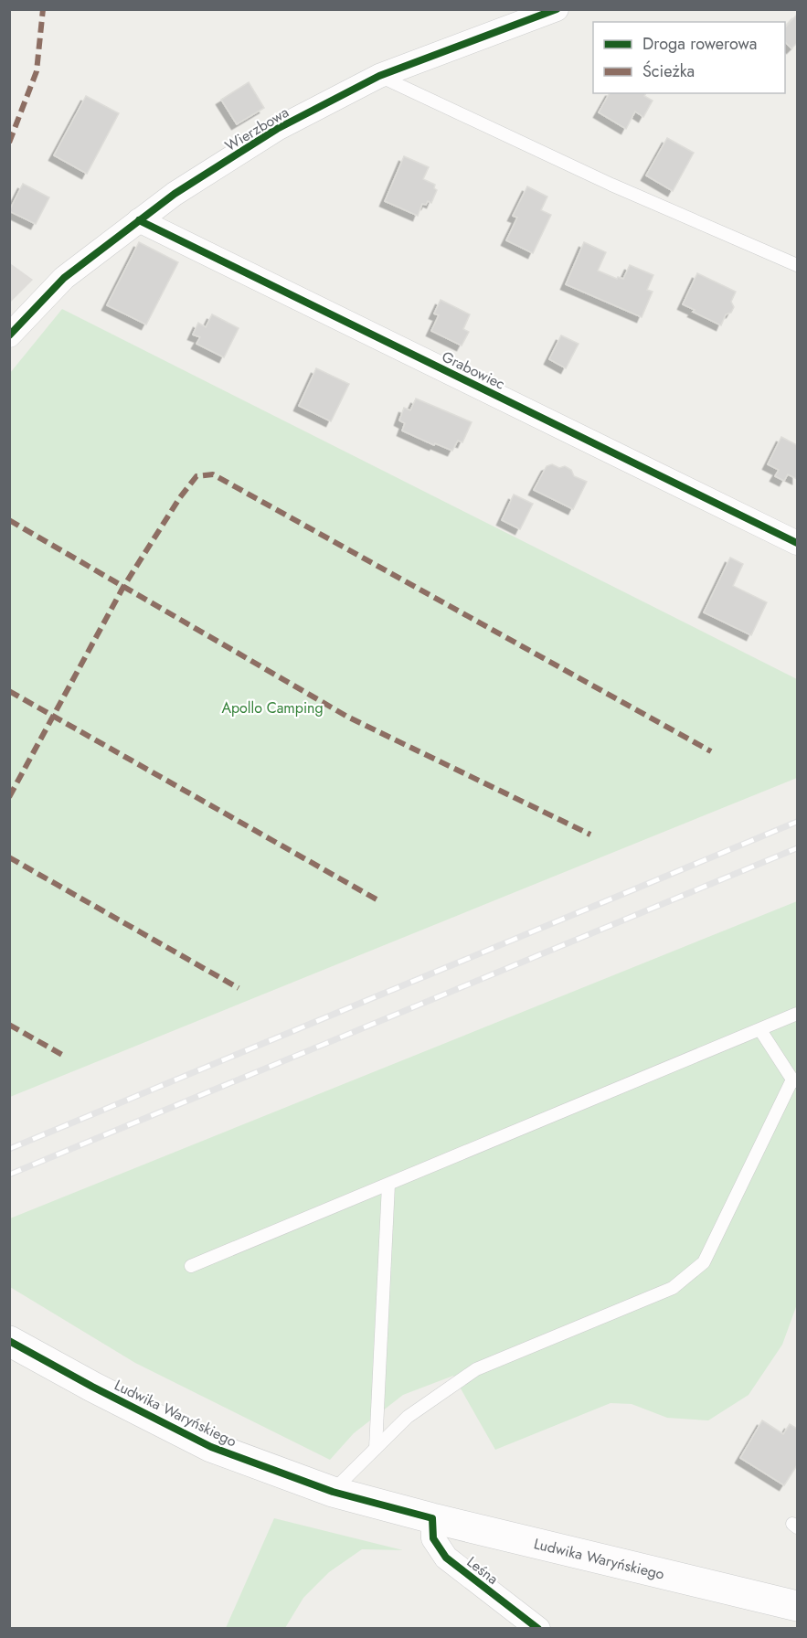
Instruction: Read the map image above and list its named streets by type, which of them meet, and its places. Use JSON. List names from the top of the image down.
{
  "streets": {
    "street": [
      "Wierzbowa",
      "Grabowiec",
      "Ludwika Waryńskiego",
      "Leśna"
    ]
  },
  "crossings": [
    ["Wierzbowa", "Grabowiec"],
    ["Ludwika Waryńskiego", "Leśna"]
  ],
  "parks": ["Apollo Camping"],
  "legend": ["Droga rowerowa", "Ścieżka"]
}
